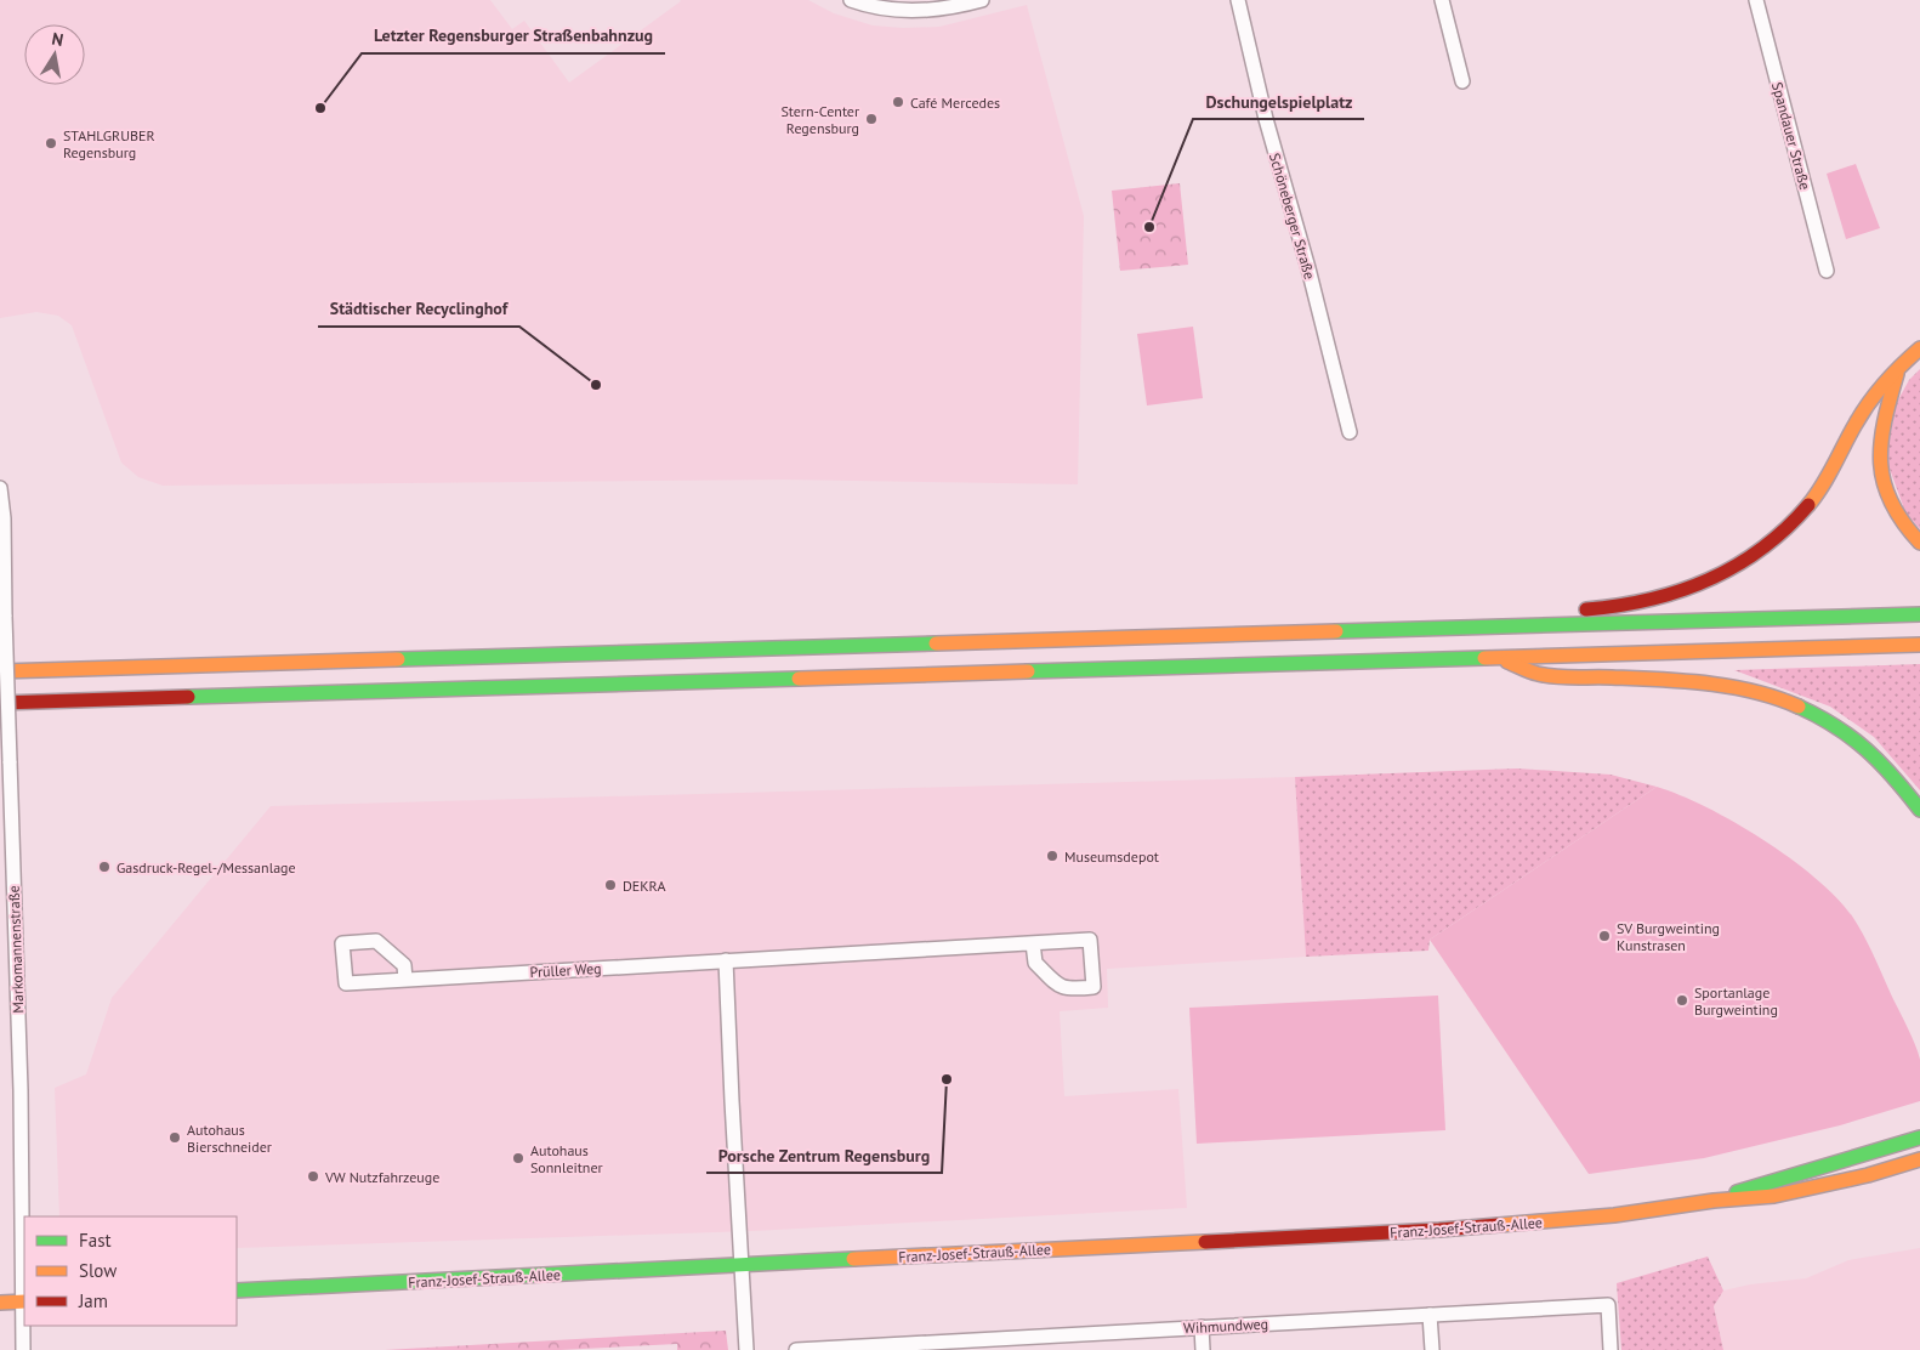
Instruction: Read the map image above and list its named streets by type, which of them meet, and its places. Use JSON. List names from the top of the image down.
{
  "streets": {
    "main road": ["Franz-Josef-Strauß-Allee"],
    "street": [
      "Spandauer Straße",
      "Schöneberger Straße",
      "Markomannenstraße",
      "Prüller Weg",
      "Wihmundweg"
    ]
  },
  "places": [
    "Café Mercedes",
    "Letzter Regensburger Straßenbahnzug",
    "Stern-Center Regensburg",
    "STAHLGRUBER Regensburg",
    "Dschungelspielplatz",
    "Städtischer Recyclinghof",
    "Museumsdepot",
    "Gasdruck-Regel-/Messanlage",
    "DEKRA",
    "SV Burgweinting Kunstrasen",
    "Sportanlage Burgweinting",
    "Porsche Zentrum Regensburg",
    "Autohaus Bierschneider",
    "Autohaus Sonnleitner",
    "VW Nutzfahrzeuge"
  ],
  "legend": ["Fast", "Slow", "Jam"],
  "north": "top"
}
